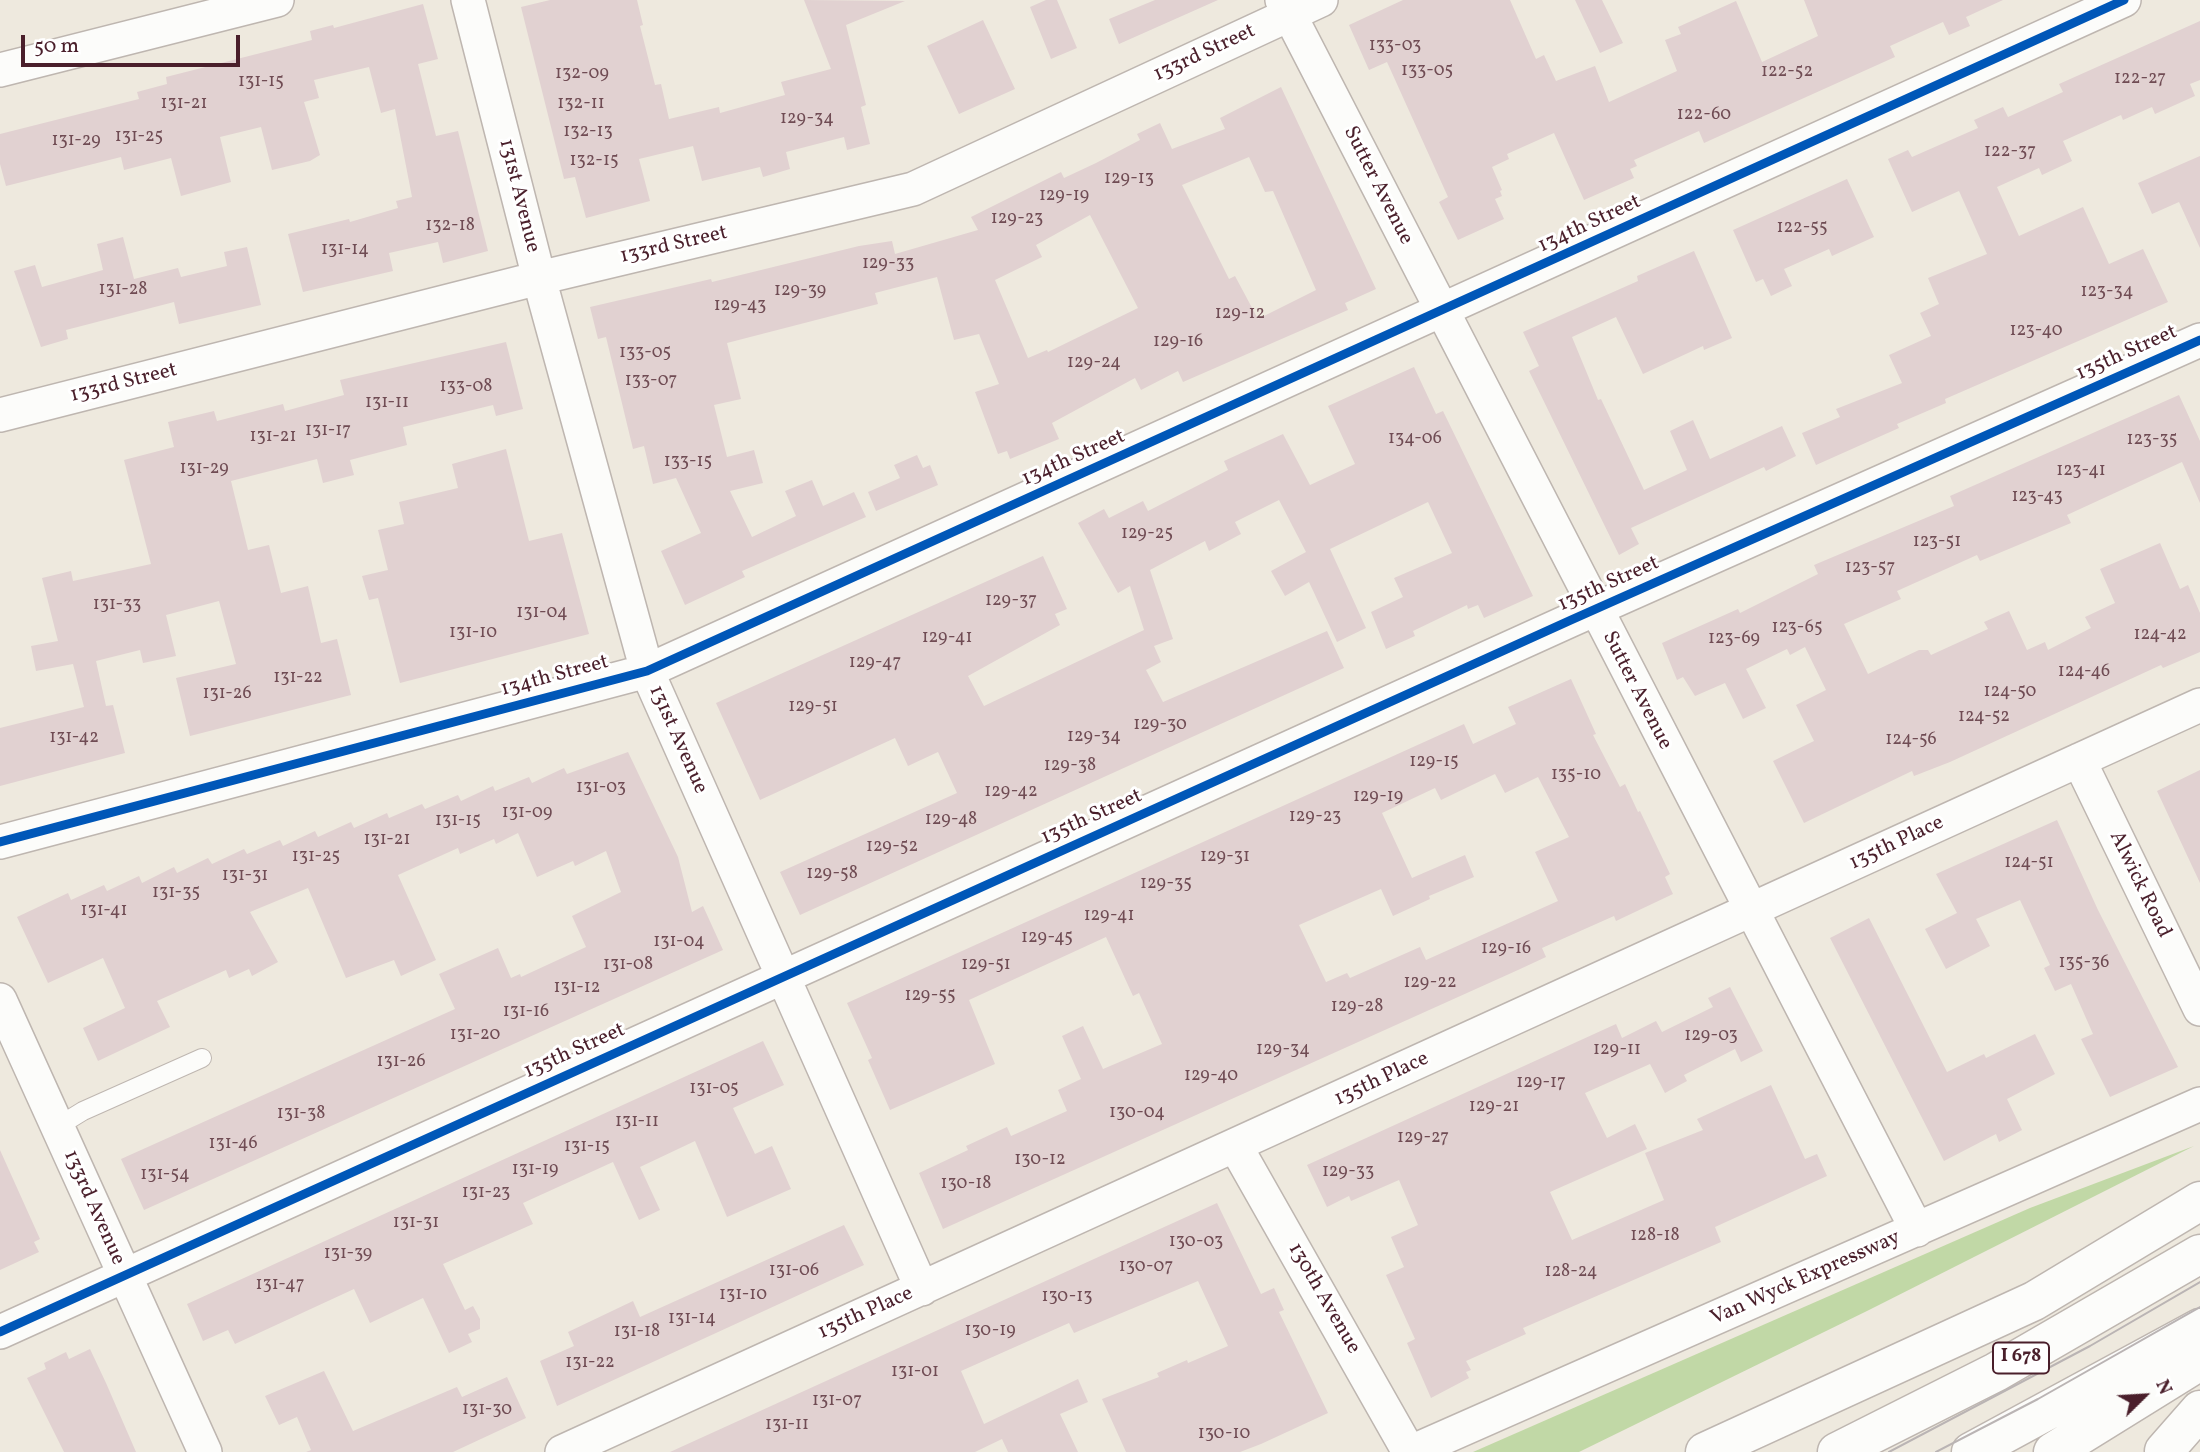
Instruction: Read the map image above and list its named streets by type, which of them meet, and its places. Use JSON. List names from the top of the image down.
{
  "streets": {
    "highway": ["I 678"],
    "street": [
      "133rd Street",
      "Sutter Avenue",
      "131st Avenue",
      "134th Street",
      "135th Street",
      "135th Place",
      "Alwick Road",
      "133rd Avenue",
      "Van Wyck Expressway",
      "130th Avenue"
    ]
  },
  "crossings": [
    ["133rd Street", "Sutter Avenue"],
    ["133rd Street", "131st Avenue"],
    ["Sutter Avenue", "134th Street"],
    ["Sutter Avenue", "135th Street"],
    ["Sutter Avenue", "135th Place"],
    ["Sutter Avenue", "Van Wyck Expressway"],
    ["131st Avenue", "134th Street"],
    ["131st Avenue", "135th Street"],
    ["131st Avenue", "135th Place"],
    ["135th Street", "133rd Avenue"],
    ["135th Place", "Alwick Road"],
    ["135th Place", "130th Avenue"],
    ["Van Wyck Expressway", "130th Avenue"]
  ],
  "house_numbers": [
    "133-03",
    "133-05",
    "122-52",
    "132-09",
    "122-27",
    "131-15",
    "131-21",
    "132-11",
    "122-60",
    "129-34",
    "132-13",
    "131-25",
    "131-29",
    "122-37",
    "132-15",
    "129-13",
    "129-19",
    "129-23",
    "132-18",
    "122-55",
    "131-14",
    "129-33",
    "131-28",
    "129-39",
    "123-34",
    "129-43",
    "129-12",
    "123-40",
    "129-16",
    "133-05",
    "129-24",
    "133-07",
    "133-08",
    "131-11",
    "131-17",
    "131-21",
    "134-06",
    "123-35",
    "133-15",
    "131-29",
    "123-41",
    "123-43",
    "129-25",
    "123-51",
    "123-57",
    "129-37",
    "131-33",
    "131-04",
    "123-65",
    "131-10",
    "124-42",
    "129-41",
    "123-69",
    "129-47",
    "124-46",
    "131-22",
    "124-50",
    "131-26",
    "129-51",
    "124-52",
    "129-30",
    "129-34",
    "131-42",
    "124-56",
    "129-15",
    "129-38",
    "135-10",
    "131-03",
    "129-42",
    "129-19",
    "131-09",
    "129-23",
    "129-48",
    "131-15",
    "131-21",
    "129-52",
    "131-25",
    "129-31",
    "124-51",
    "129-58",
    "131-31",
    "129-35",
    "131-35",
    "131-41",
    "129-41",
    "129-45",
    "131-04",
    "129-16",
    "135-36",
    "131-08",
    "129-51",
    "129-22",
    "131-12",
    "129-55",
    "129-28",
    "131-16",
    "131-20",
    "129-03",
    "129-34",
    "129-11",
    "131-26",
    "129-40",
    "129-17",
    "131-05",
    "129-21",
    "130-04",
    "131-38",
    "131-11",
    "129-27",
    "131-46",
    "131-15",
    "130-12",
    "131-19",
    "129-33",
    "131-54",
    "130-18",
    "131-23",
    "131-31",
    "128-18",
    "130-03",
    "131-39",
    "130-07",
    "131-06",
    "128-24",
    "131-47",
    "131-10",
    "130-13",
    "131-14",
    "130-19",
    "131-18",
    "131-22",
    "131-01",
    "131-07",
    "131-30",
    "131-11",
    "130-10"
  ],
  "scale_bar": "50 m",
  "north": "top right"
}
